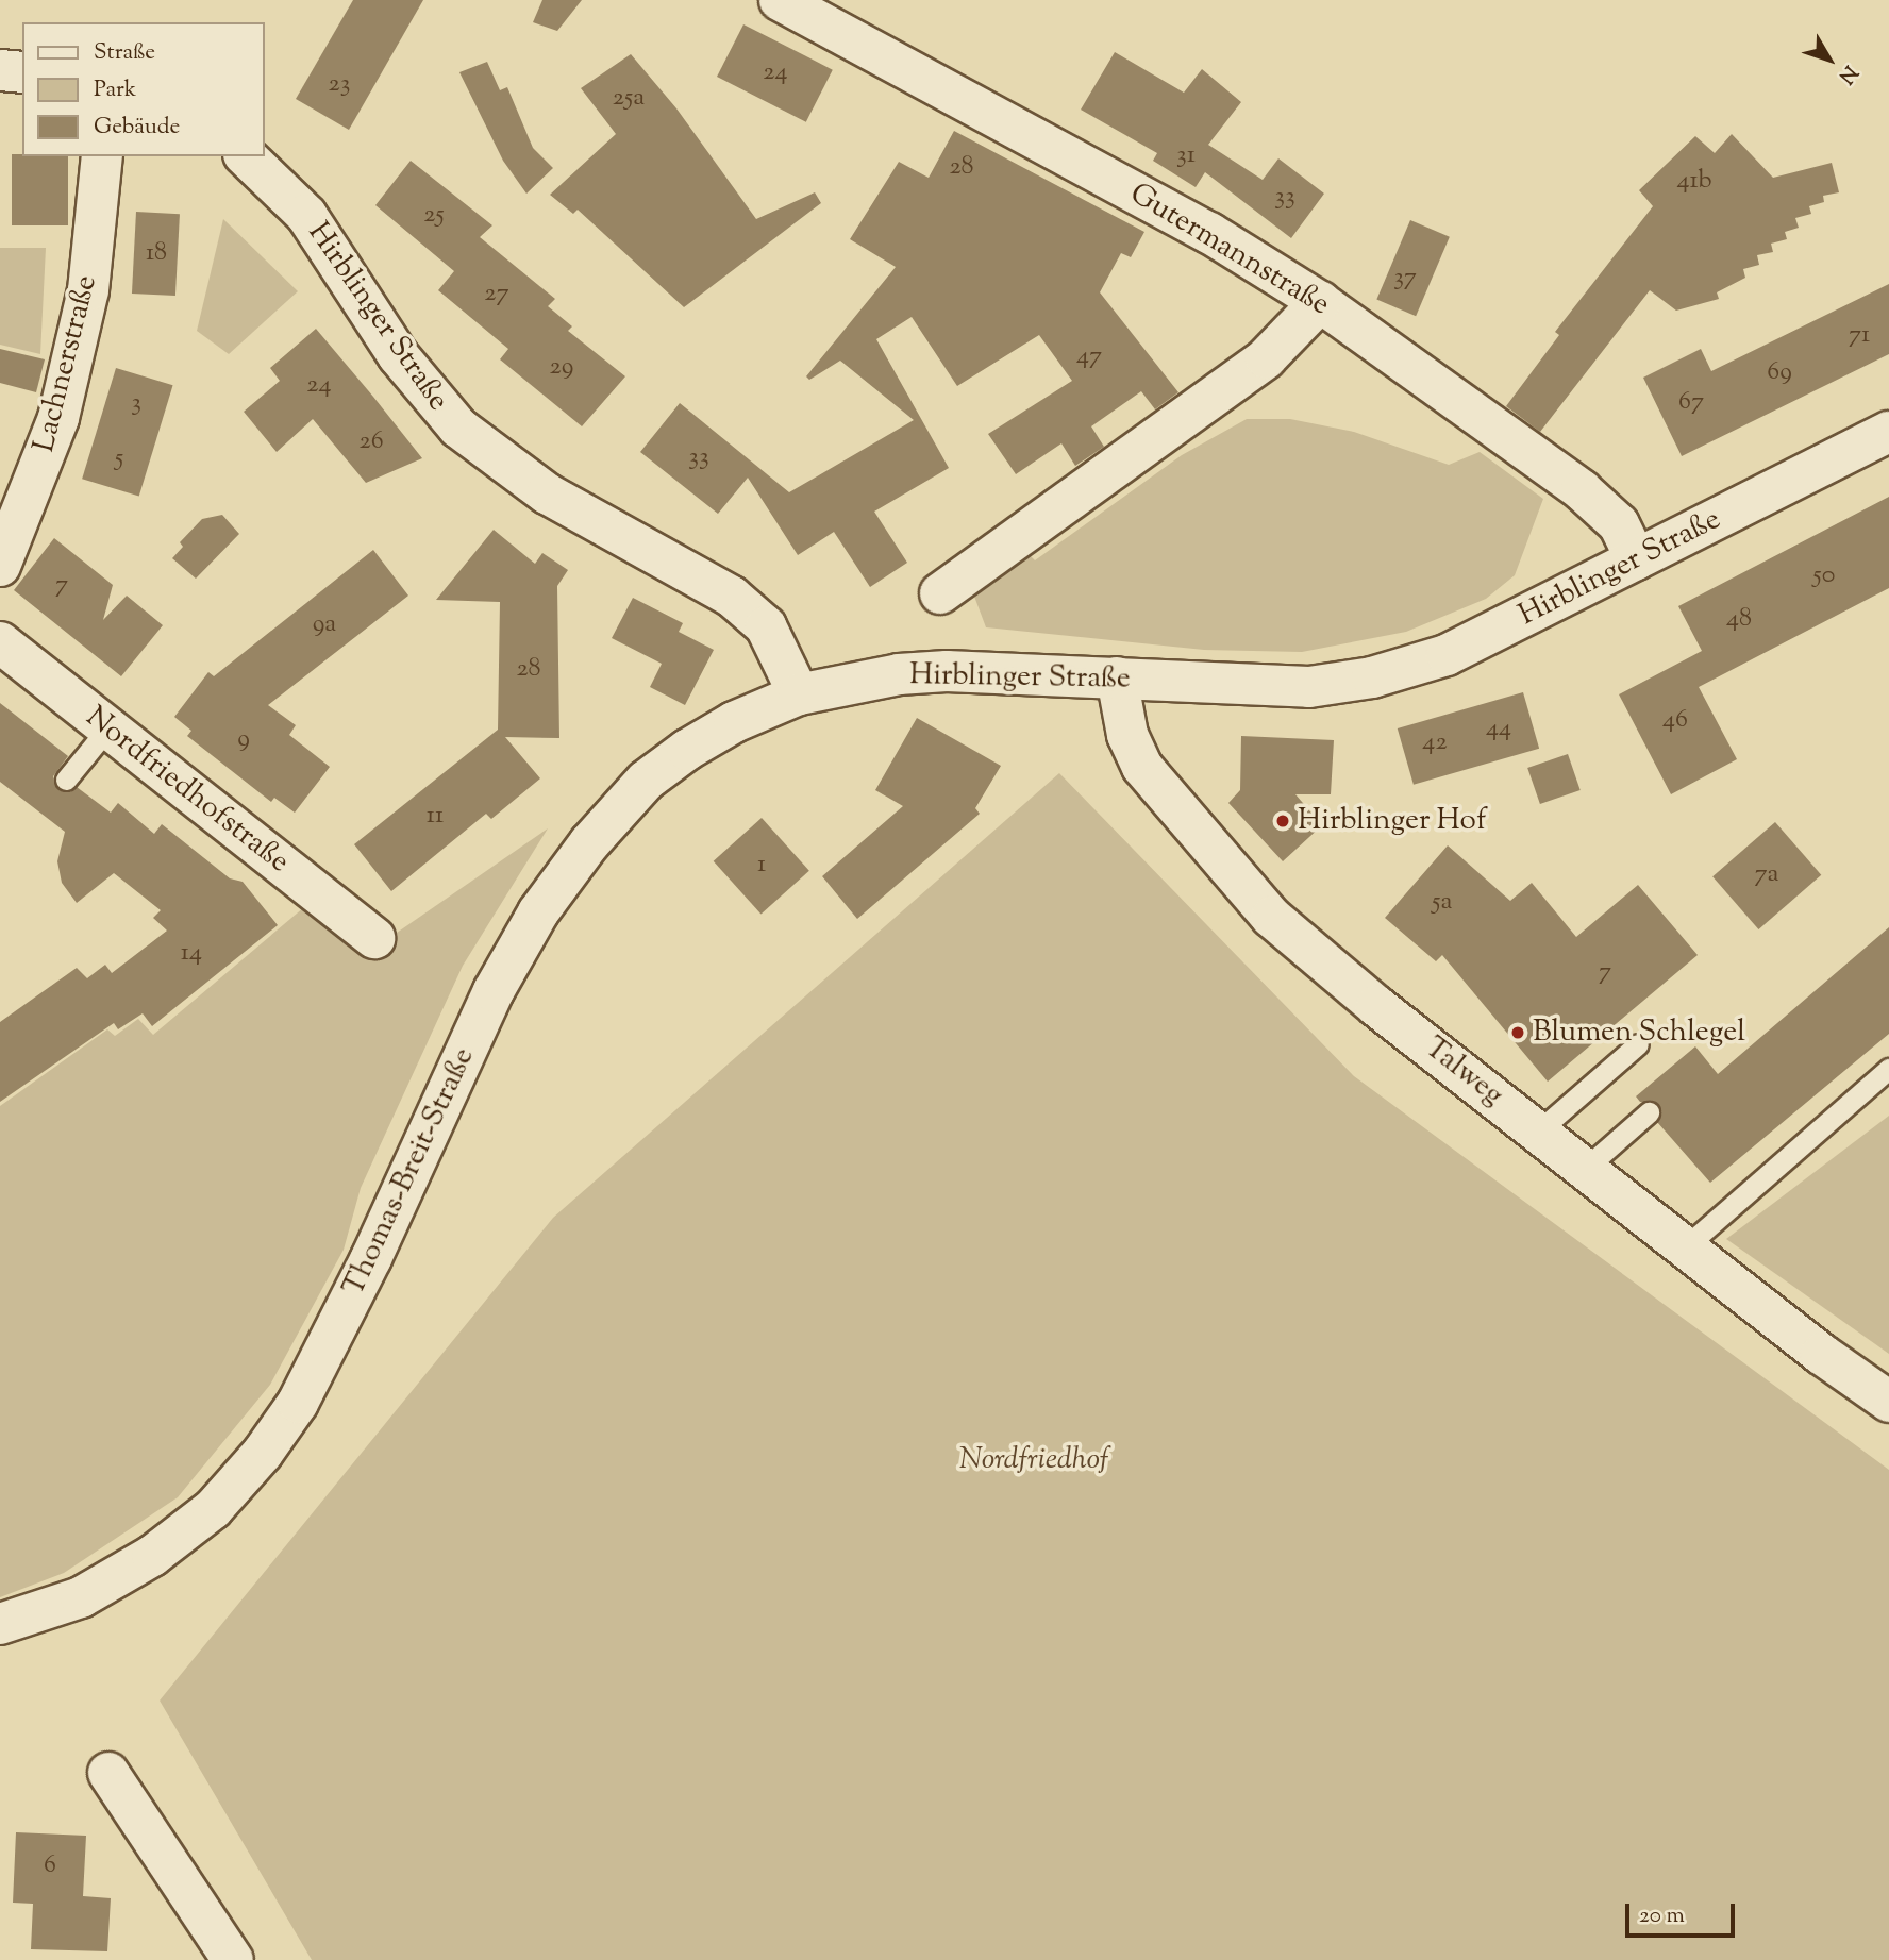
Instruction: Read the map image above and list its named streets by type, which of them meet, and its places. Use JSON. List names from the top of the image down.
{
  "streets": {
    "street": [
      "Gutermannstraße",
      "Hirblinger Straße",
      "Lachnerstraße",
      "Nordfriedhofstraße",
      "Talweg",
      "Thomas-Breit-Straße"
    ]
  },
  "crossings": [
    ["Gutermannstraße", "Hirblinger Straße"],
    ["Hirblinger Straße", "Talweg"],
    ["Hirblinger Straße", "Thomas-Breit-Straße"]
  ],
  "parks": ["Nordfriedhof"],
  "places": ["Hirblinger Hof", "Blumen Schlegel"],
  "house_numbers": [
    "24",
    "23",
    "25a",
    "31",
    "28",
    "41b",
    "33",
    "25",
    "18",
    "37",
    "27",
    "71",
    "47",
    "29",
    "69",
    "24",
    "67",
    "3",
    "26",
    "33",
    "5",
    "50",
    "7",
    "48",
    "9a",
    "28",
    "46",
    "44",
    "9",
    "42",
    "11",
    "1",
    "7a",
    "5a",
    "14",
    "7",
    "6"
  ],
  "legend": ["Straße", "Park", "Gebäude"],
  "scale_bar": "20 m",
  "north": "bottom right"
}
